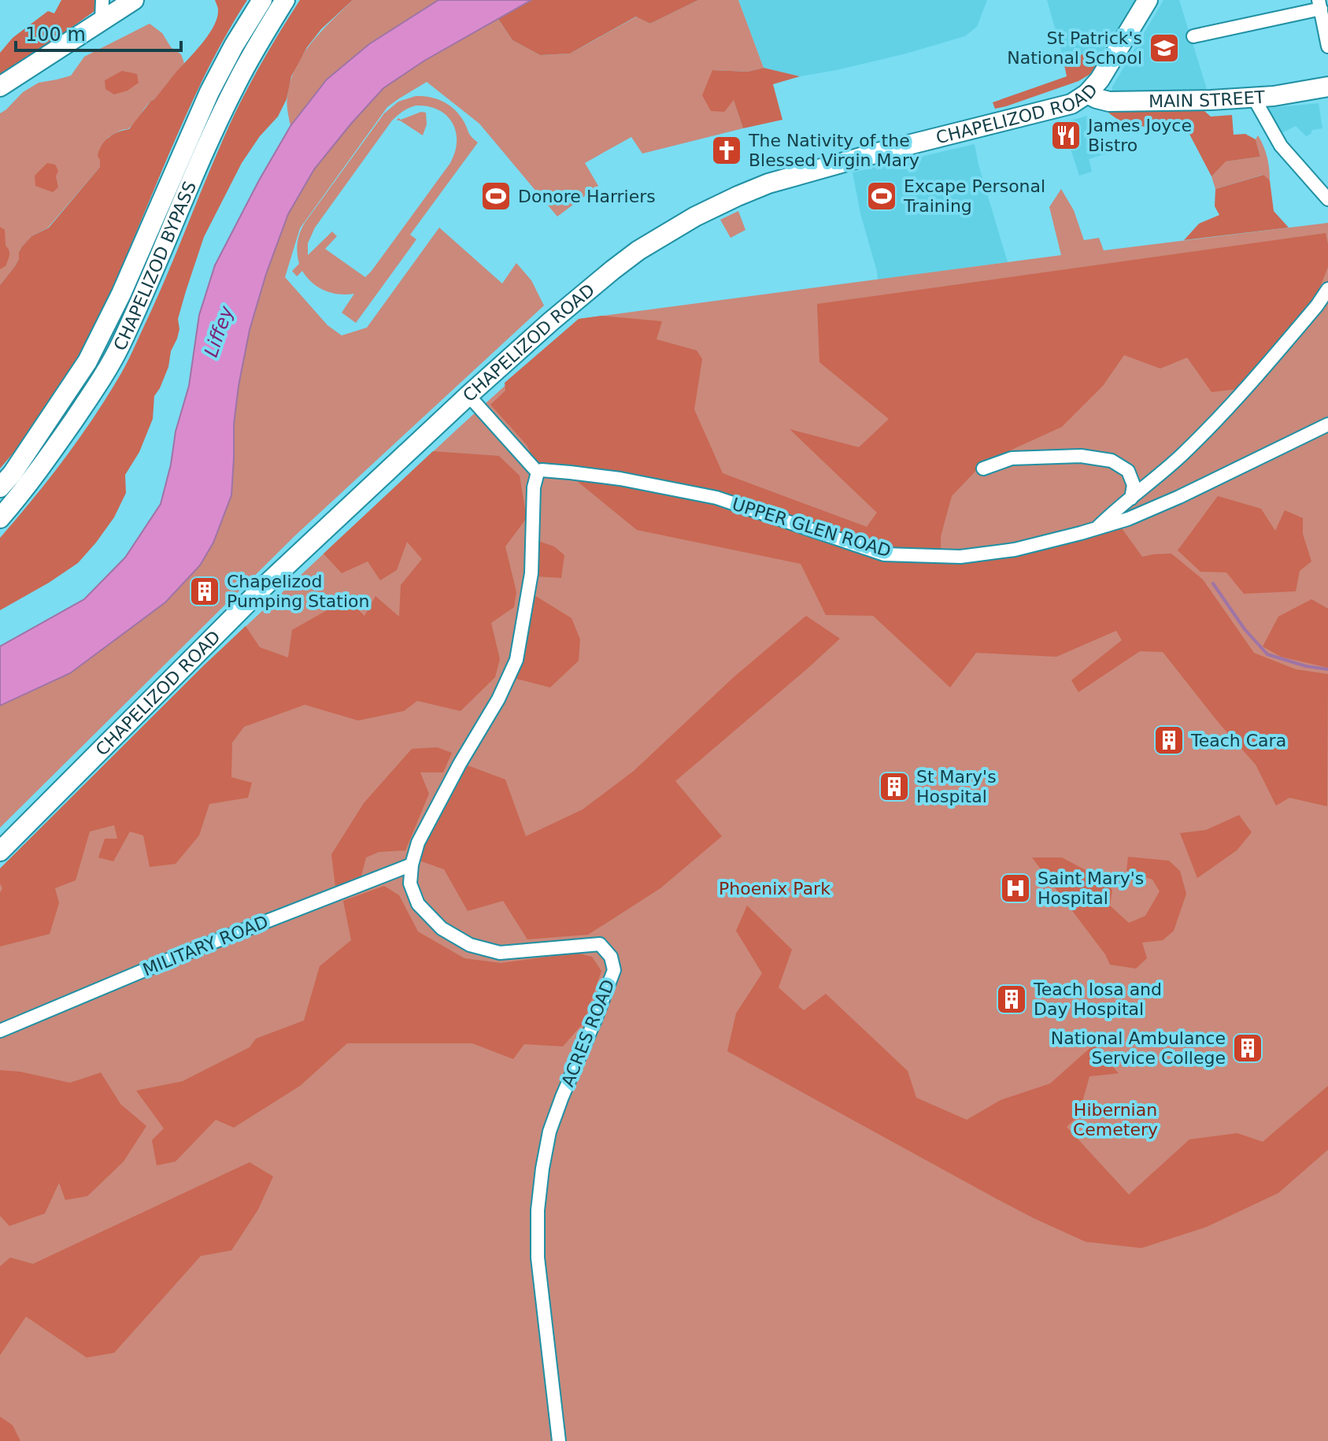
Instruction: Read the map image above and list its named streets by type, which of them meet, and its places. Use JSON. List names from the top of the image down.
{
  "streets": {
    "main road": ["MAIN STREET", "CHAPELIZOD ROAD", "CHAPELIZOD BYPASS"],
    "street": ["UPPER GLEN ROAD", "MILITARY ROAD", "ACRES ROAD"]
  },
  "crossings": [
    ["MAIN STREET", "CHAPELIZOD ROAD"],
    ["UPPER GLEN ROAD", "ACRES ROAD"],
    ["MILITARY ROAD", "ACRES ROAD"]
  ],
  "water": ["Liffey"],
  "parks": ["Phoenix Park", "Hibernian Cemetery"],
  "places": {
    "school or university": ["St Patrick's National School"],
    "restaurant": ["James Joyce Bistro"],
    "church": ["The Nativity of the Blessed Virgin Mary"],
    "sports": ["Donore Harriers", "Excape Personal Training"],
    "building": [
      "Chapelizod Pumping Station",
      "Teach Cara",
      "St Mary's Hospital",
      "Teach Iosa and Day Hospital",
      "National Ambulance Service College"
    ],
    "hospital": ["Saint Mary's Hospital"]
  },
  "scale_bar": "100 m"
}
